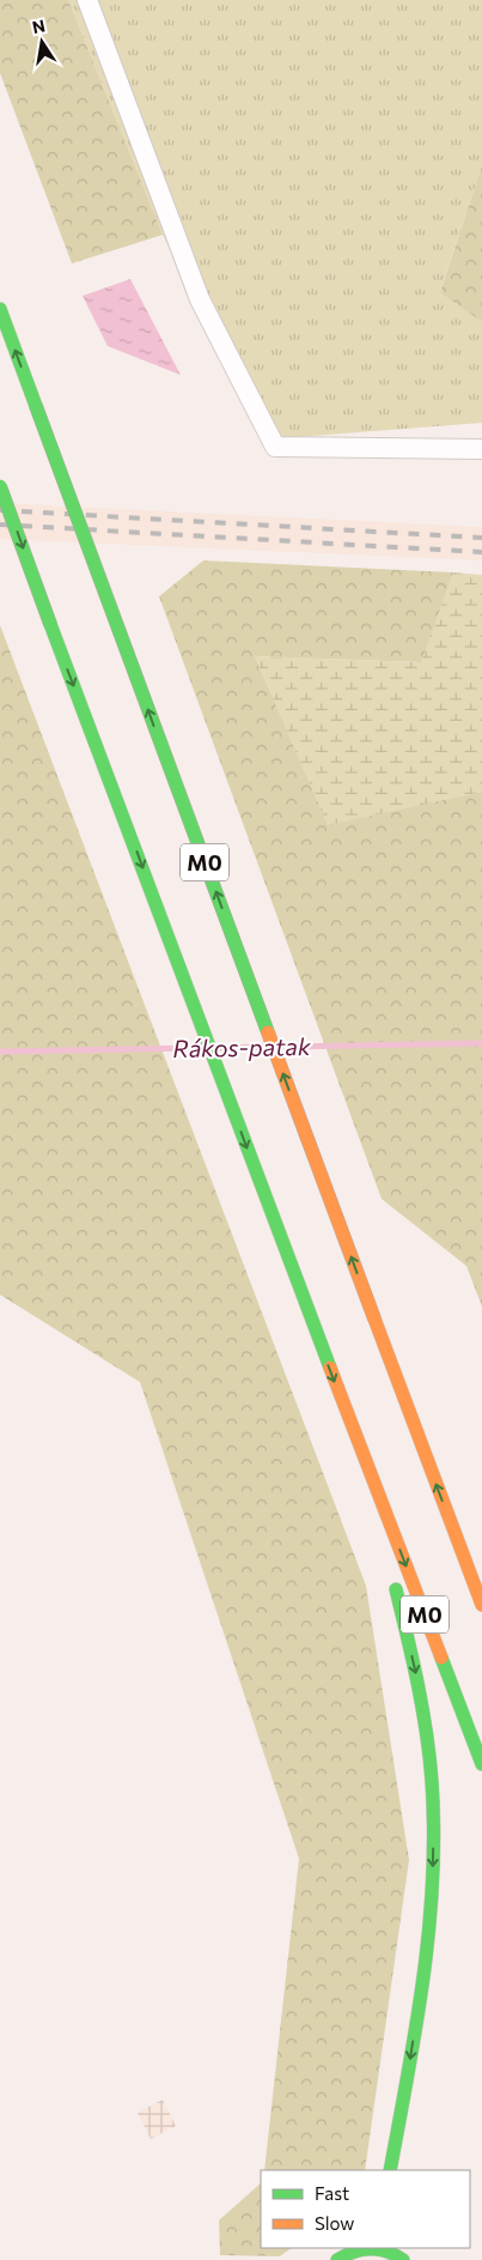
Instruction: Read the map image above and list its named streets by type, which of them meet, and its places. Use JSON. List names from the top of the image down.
{
  "streets": {
    "main road": ["M0"]
  },
  "water": ["Rákos-patak"],
  "legend": ["Fast", "Slow"],
  "north": "top"
}
